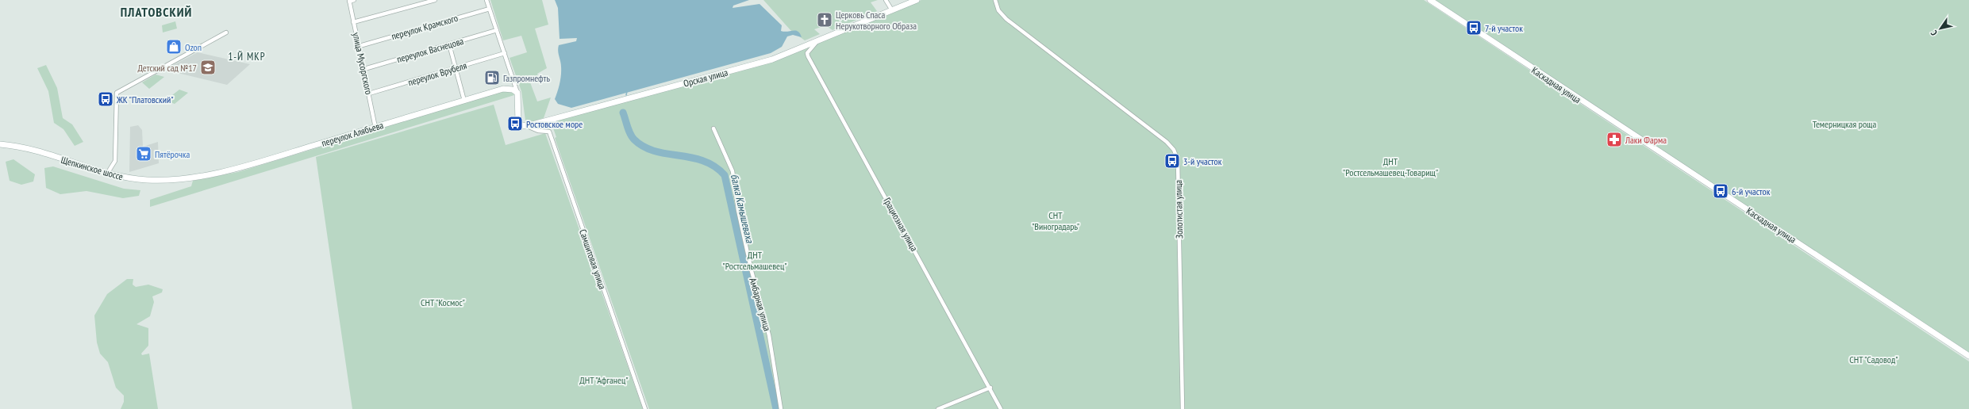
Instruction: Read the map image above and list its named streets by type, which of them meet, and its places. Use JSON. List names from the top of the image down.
{
  "streets": {
    "main road": [
      "Орская улица",
      "Каскадная улица",
      "переулок Алябьева",
      "Щепкинское шоссе"
    ],
    "street": [
      "переулок Крамского",
      "переулок Васнецова",
      "улица Мусоргского",
      "переулок Врубеля",
      "Золотистая улица",
      "Грациозная улица",
      "Самшитовая улица",
      "Амбарная улица"
    ]
  },
  "crossings": [
    ["переулок Крамского", "улица Мусоргского"],
    ["переулок Васнецова", "улица Мусоргского"],
    ["улица Мусоргского", "переулок Врубеля"],
    ["улица Мусоргского", "переулок Алябьева"],
    ["Орская улица", "Грациозная улица"],
    ["Орская улица", "Самшитовая улица"],
    ["переулок Алябьева", "Щепкинское шоссе"]
  ],
  "districts": ["ПЛАТОВСКИЙ", "1-Й МКР"],
  "water": ["балка Камышеваха"],
  "parks": [
    "Темерницкая роща",
    "ДНТ \"Ростсельмашевец-Товарищ\"",
    "СНТ \"Виноградарь\"",
    "ДНТ \"Ростсельмашевец\"",
    "СНТ \"Космос\"",
    "СНТ \"Садовод\"",
    "ДНТ \"Афганец\""
  ],
  "places": {
    "church": ["Церковь Спаса Нерукотворного Образа"],
    "bus stop": [
      "7-й участок",
      "ЖК \"Платовский\"",
      "Ростовское море",
      "3-й участок",
      "6-й участок"
    ],
    "shop": ["Ozon"],
    "school or university": ["Детский сад №17"],
    "fuel station": ["Газпромнефть"],
    "pharmacy": ["Лаки Фарма"],
    "supermarket": ["Пятёрочка"]
  },
  "north": "bottom left"
}
